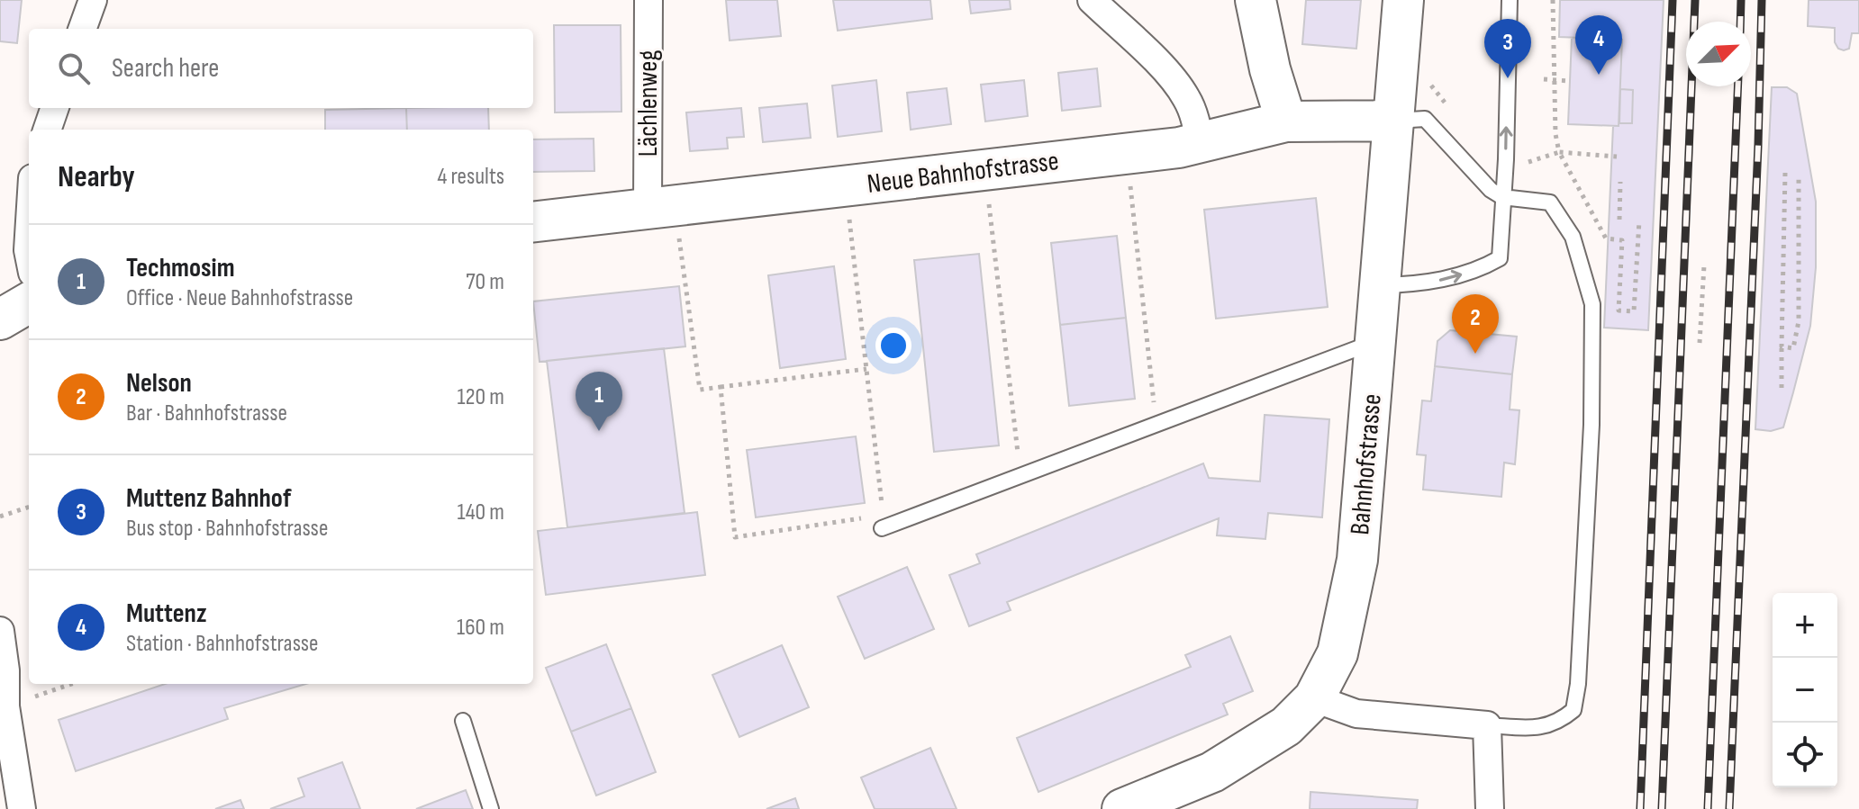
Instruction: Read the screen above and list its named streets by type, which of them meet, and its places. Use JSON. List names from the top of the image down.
{
  "streets": {
    "street": ["Lächlenweg", "Neue Bahnhofstrasse", "Bahnhofstrasse"]
  },
  "crossings": [
    ["Lächlenweg", "Neue Bahnhofstrasse"],
    ["Neue Bahnhofstrasse", "Bahnhofstrasse"]
  ],
  "north": "top right",
  "page": {
    "pins": [
      "4",
      "3",
      "2",
      "1"
    ],
    "search": "Search here",
    "heading": ["Nearby", "4 results"],
    "list": [
      {
        "mark": "1",
        "name": "Techmosim",
        "note": "Office · Neue Bahnhofstrasse",
        "value": "70 m"
      },
      {
        "mark": "2",
        "name": "Nelson",
        "note": "Bar · Bahnhofstrasse",
        "value": "120 m"
      },
      {
        "mark": "3",
        "name": "Muttenz Bahnhof",
        "note": "Bus stop · Bahnhofstrasse",
        "value": "140 m"
      },
      {
        "mark": "4",
        "name": "Muttenz",
        "note": "Station · Bahnhofstrasse",
        "value": "160 m"
      }
    ],
    "map_buttons": ["+", "−"]
  }
}
